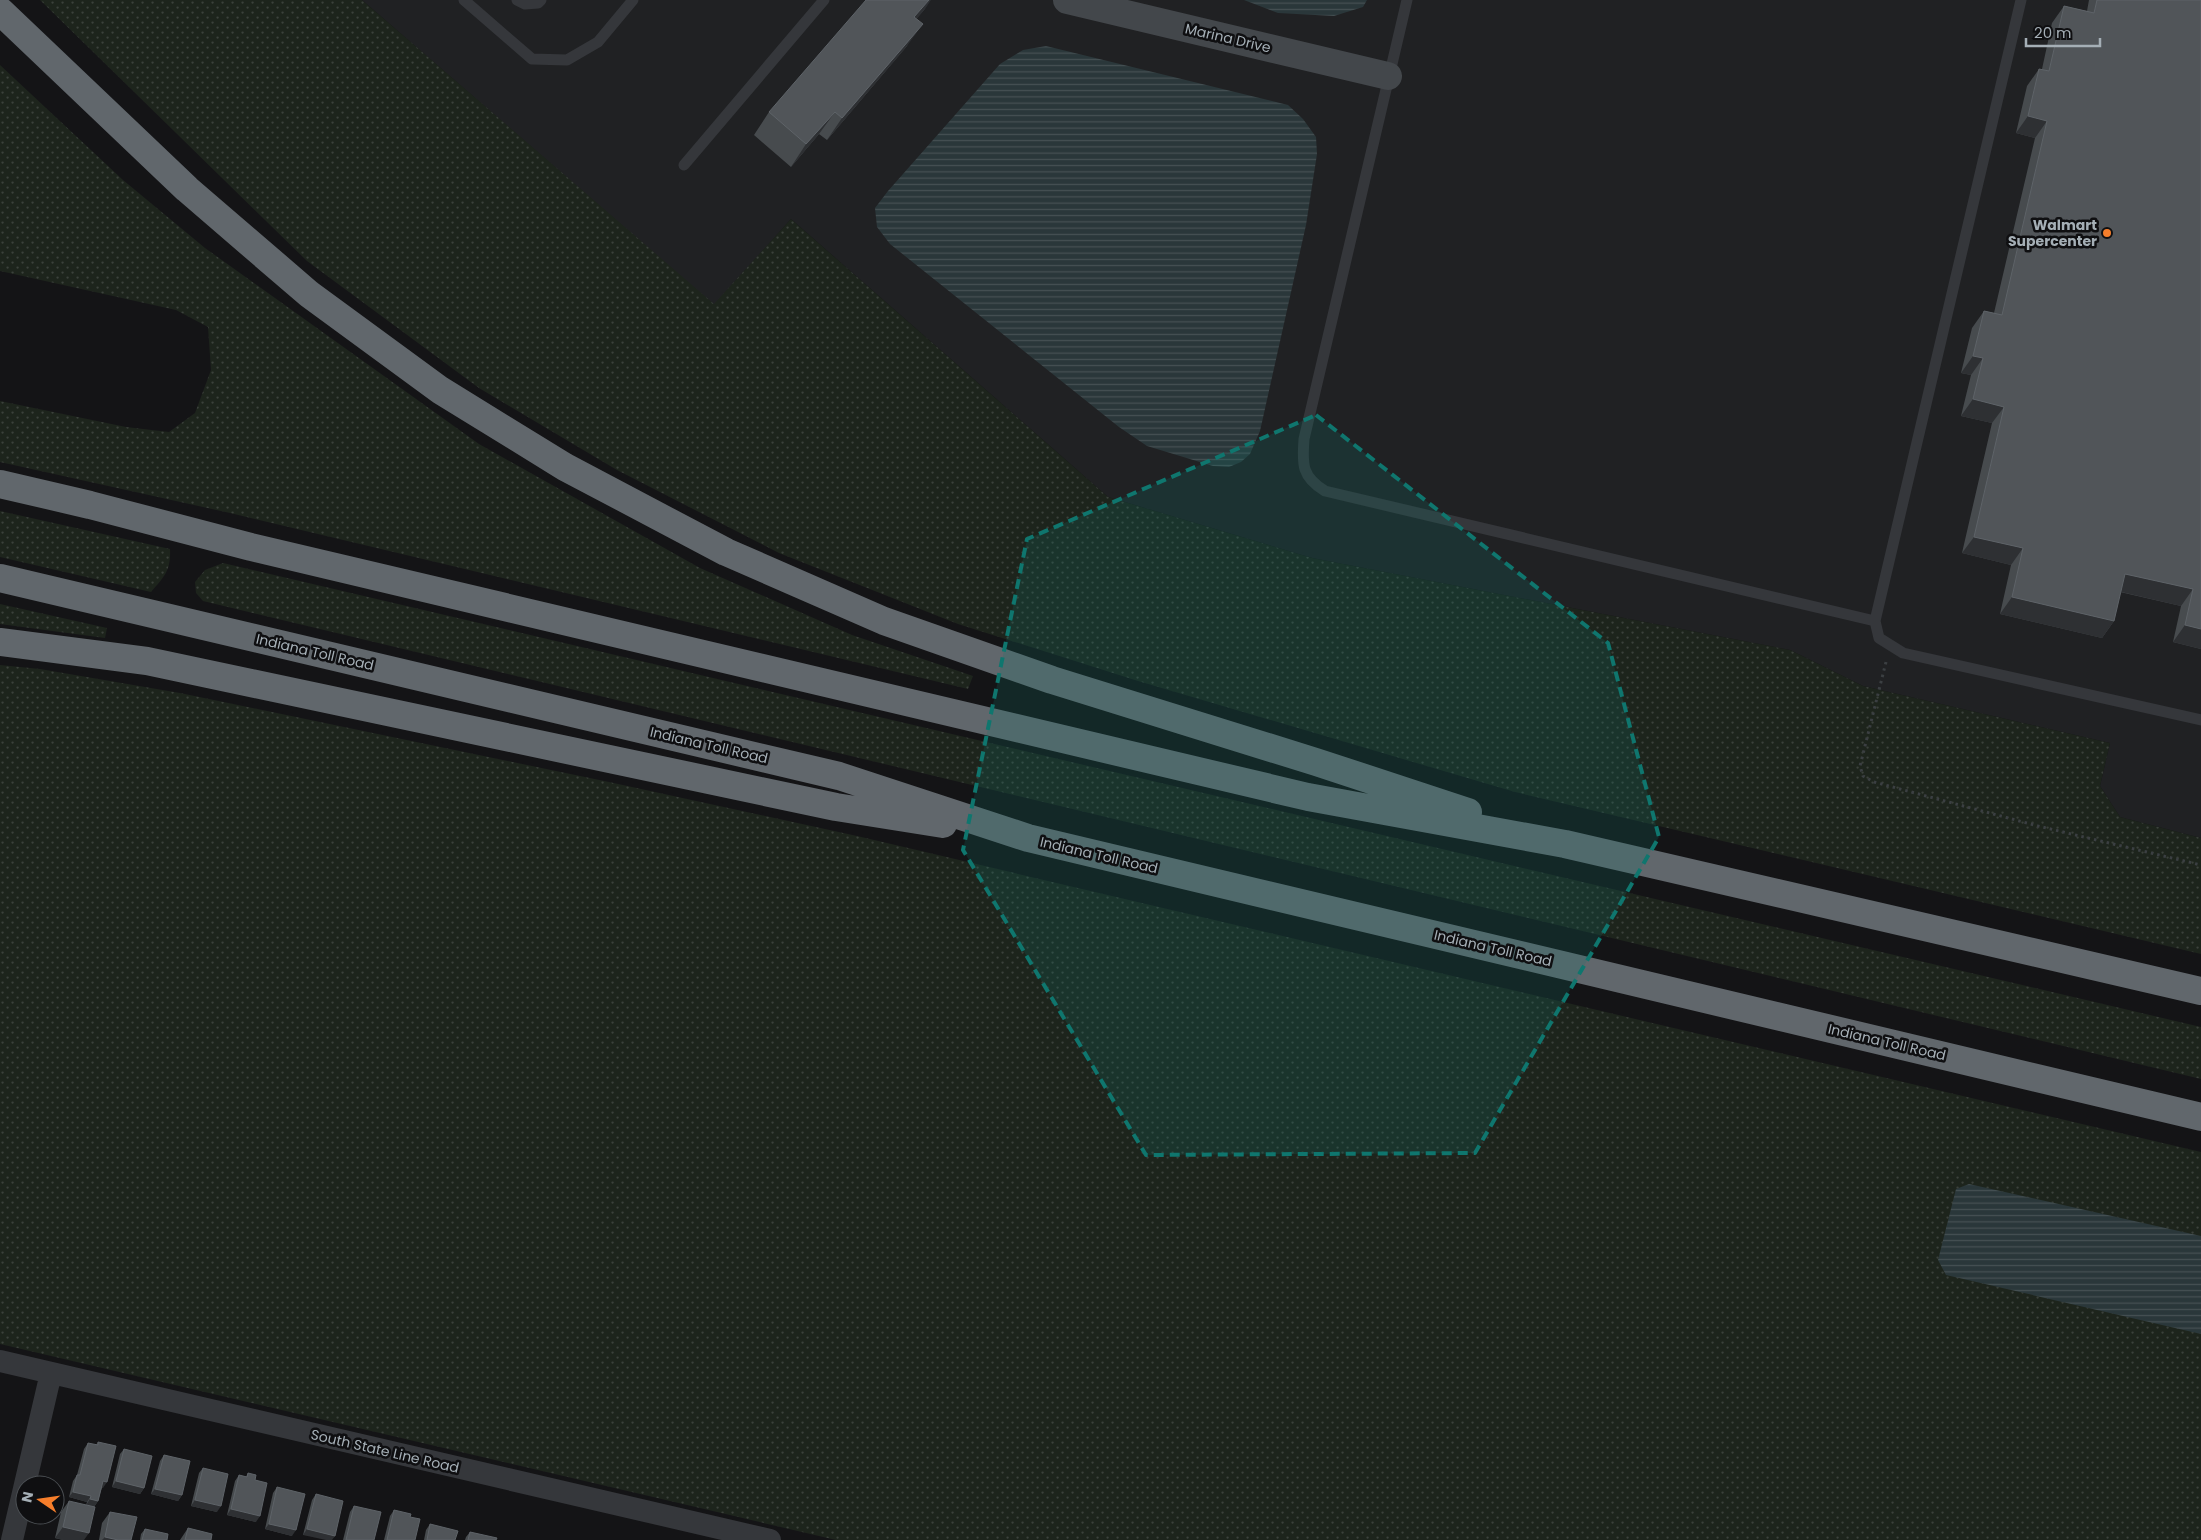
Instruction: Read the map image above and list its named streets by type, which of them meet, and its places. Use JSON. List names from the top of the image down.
{
  "streets": {
    "highway": ["Indiana Toll Road"],
    "street": ["Marina Drive", "South State Line Road"]
  },
  "places": ["Walmart Supercenter"],
  "scale_bar": "20 m",
  "north": "left"
}
